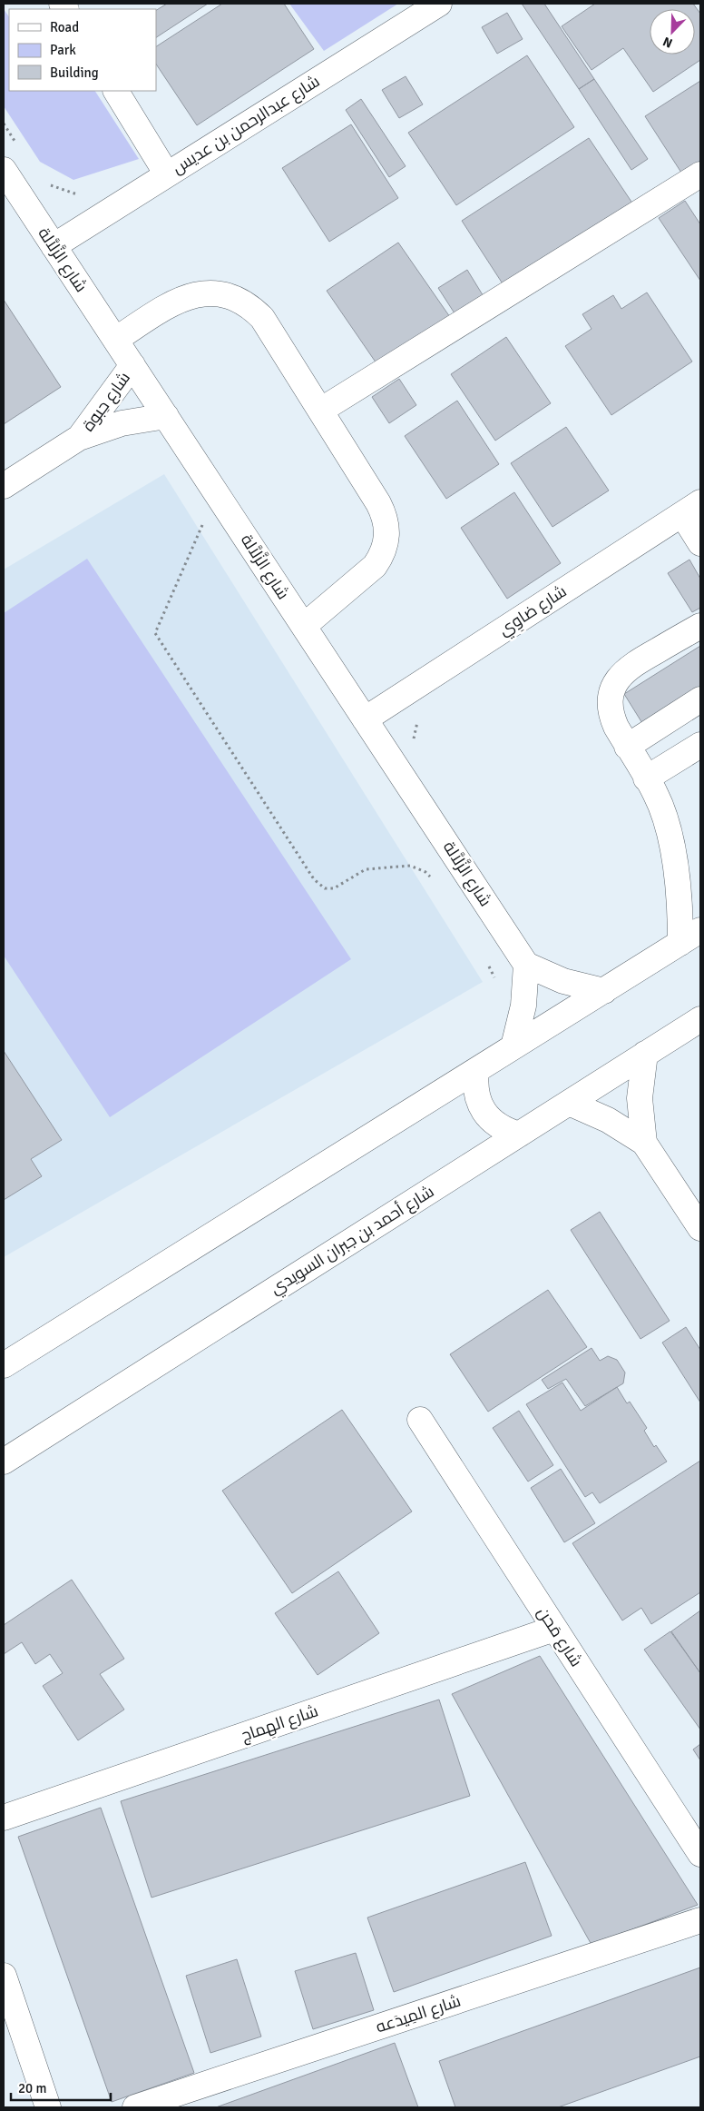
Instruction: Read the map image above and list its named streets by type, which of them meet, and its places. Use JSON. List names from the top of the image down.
{
  "streets": {
    "street": [
      "شارع عبدالرحمن بن عديس",
      "شارع الزَّلاَّلة",
      "شارع حِبوة",
      "شارع ضاوِي",
      "شارع أحمد بن جبران السويدي",
      "شارع مَحن",
      "شارع الهِماج",
      "شارع المِيدَعه"
    ]
  },
  "crossings": [
    ["شارع عبدالرحمن بن عديس", "شارع الزَّلاَّلة"],
    ["شارع الزَّلاَّلة", "شارع حِبوة"],
    ["شارع الزَّلاَّلة", "شارع ضاوِي"],
    ["شارع مَحن", "شارع الهِماج"]
  ],
  "legend": ["Road", "Park", "Building"],
  "scale_bar": "20 m",
  "north": "bottom left"
}
